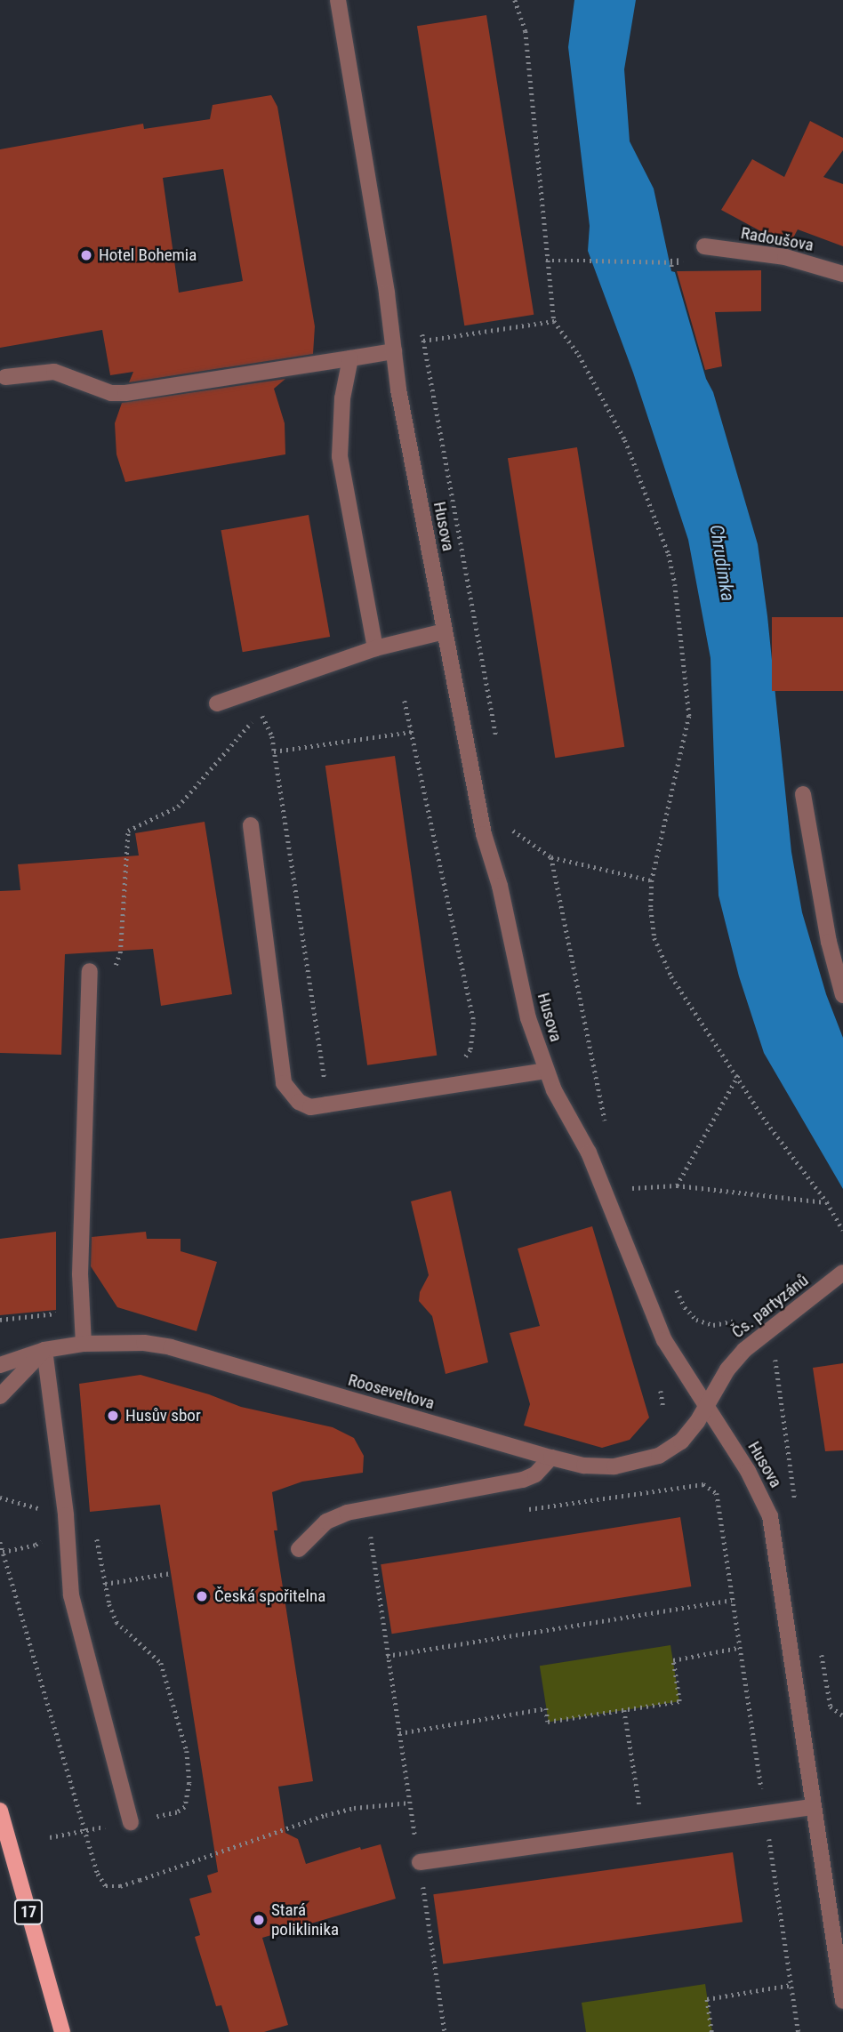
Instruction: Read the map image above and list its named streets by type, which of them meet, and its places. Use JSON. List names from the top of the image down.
{
  "streets": {
    "main road": ["17"],
    "street": [
      "Radoušova",
      "Husova",
      "Čs. partyzánů",
      "Rooseveltova"
    ]
  },
  "crossings": [
    ["Husova", "Čs. partyzánů"],
    ["Husova", "Rooseveltova"],
    ["Čs. partyzánů", "Rooseveltova"]
  ],
  "water": ["Chrudimka"],
  "places": [
    "Hotel Bohemia",
    "Husův sbor",
    "Česká spořitelna",
    "Stará poliklinika"
  ]
}
